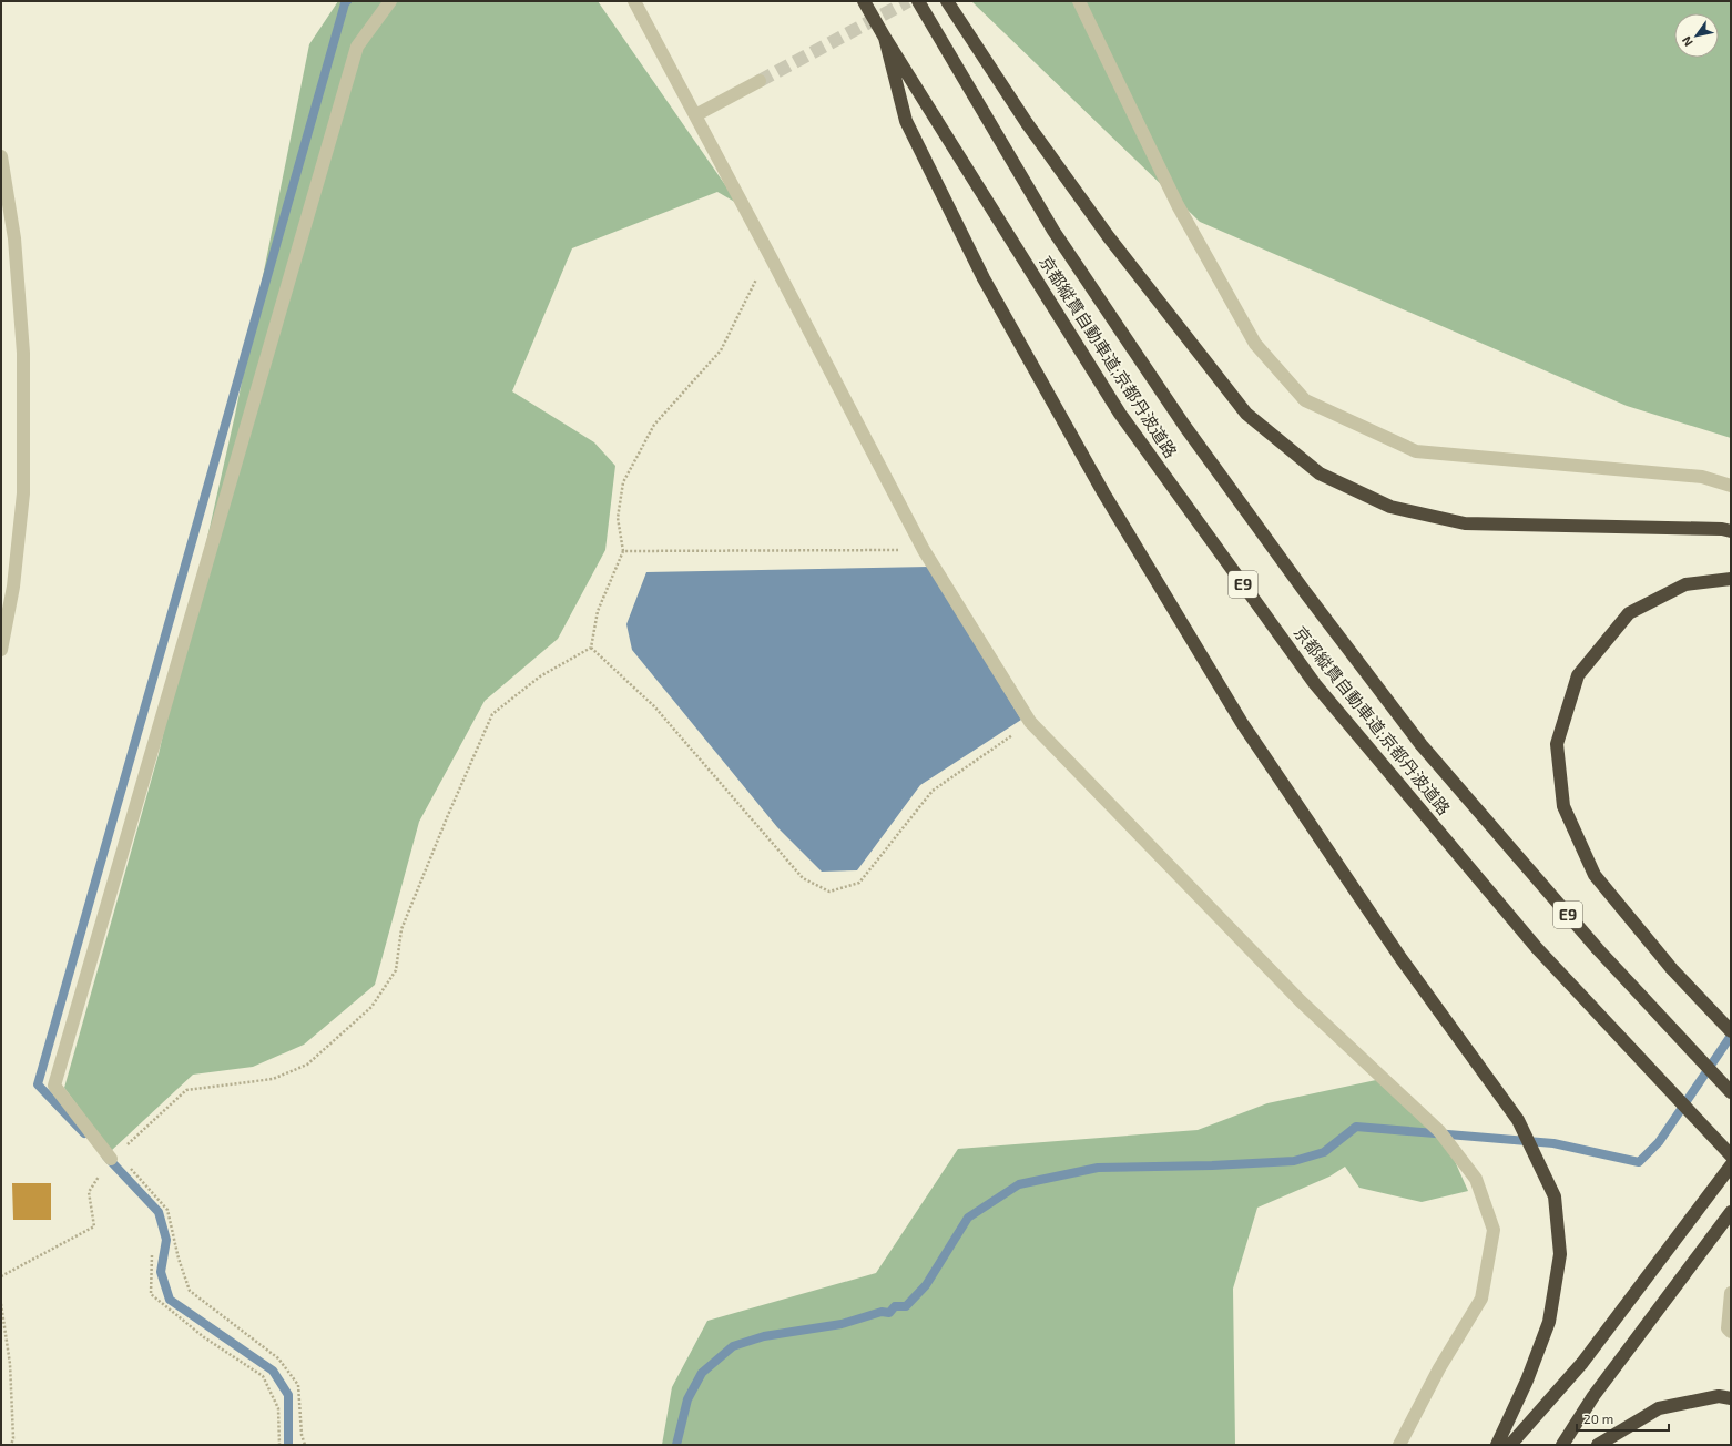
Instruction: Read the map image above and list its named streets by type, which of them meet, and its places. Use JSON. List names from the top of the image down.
{
  "streets": {
    "highway": ["京都縦貫自動車道;京都丹波道路", "E9"]
  },
  "scale_bar": "20 m",
  "north": "bottom left"
}
